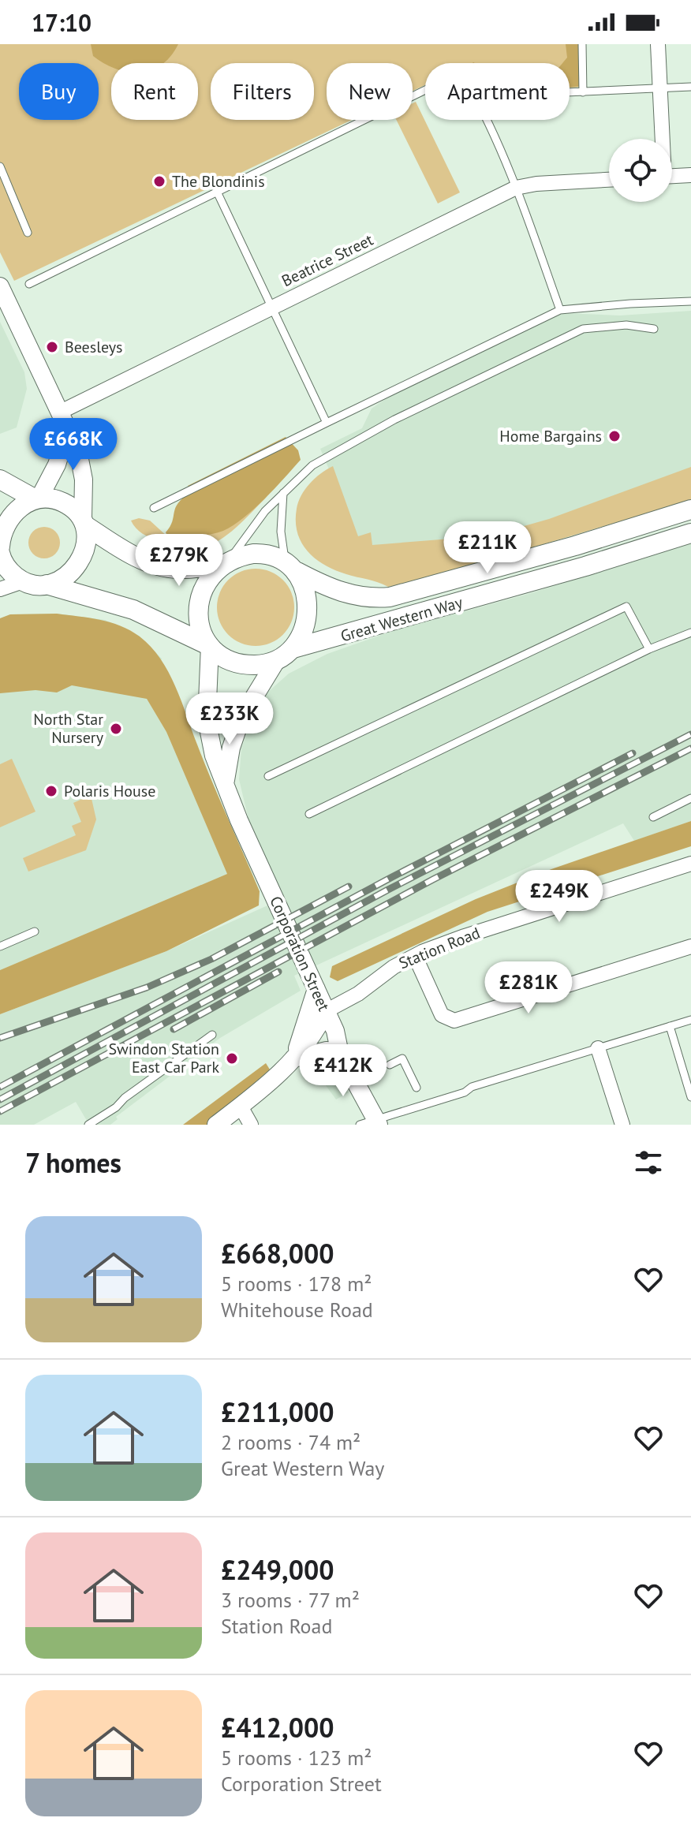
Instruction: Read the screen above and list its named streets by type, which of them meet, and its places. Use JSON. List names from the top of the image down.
{
  "streets": {
    "main road": ["Great Western Way"],
    "street": ["Beatrice Street", "Station Road", "Corporation Street"]
  },
  "crossings": [
    ["Great Western Way", "Corporation Street"],
    ["Station Road", "Corporation Street"]
  ],
  "places": [
    "The Blondinis",
    "Beesleys",
    "Home Bargains",
    "North Star Nursery",
    "Polaris House",
    "Swindon Station East Car Park"
  ],
  "page": {
    "status": "17:10",
    "chip": [
      "Buy",
      "Rent",
      "Filters",
      "New",
      "Apartment"
    ],
    "price": [
      "£668K",
      "£211K",
      "£279K",
      "£233K",
      "£249K",
      "£281K",
      "£412K"
    ],
    "heading": "7 homes",
    "list": [
      {
        "name": "£668,000",
        "note": "5 rooms · 178 m² · Whitehouse Road"
      },
      {
        "name": "£211,000",
        "note": "2 rooms · 74 m² · Great Western Way"
      },
      {
        "name": "£249,000",
        "note": "3 rooms · 77 m² · Station Road"
      },
      {
        "name": "£412,000",
        "note": "5 rooms · 123 m² · Corporation Street"
      }
    ]
  }
}
